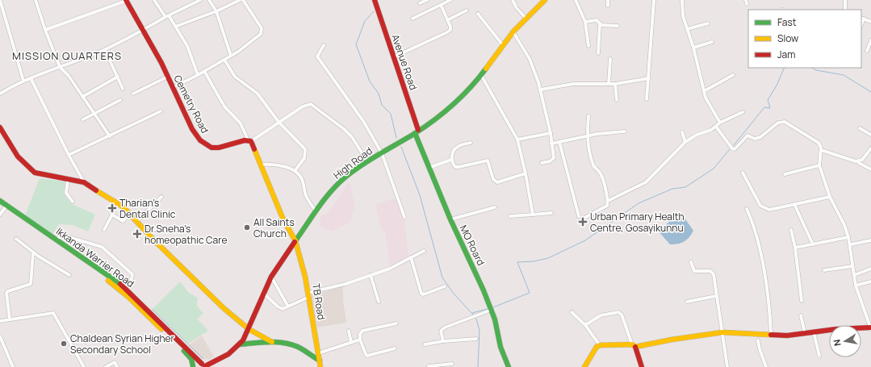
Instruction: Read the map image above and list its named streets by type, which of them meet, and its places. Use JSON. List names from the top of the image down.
{
  "streets": {
    "main road": [
      "Avenue Road",
      "Cemetry Road",
      "High Road",
      "MO Roard",
      "Ikkanda Warrier Road",
      "TB Road"
    ]
  },
  "crossings": [
    ["Avenue Road", "High Road"],
    ["Avenue Road", "MO Roard"],
    ["High Road", "MO Roard"],
    ["High Road", "Ikkanda Warrier Road"],
    ["High Road", "TB Road"]
  ],
  "districts": ["MISSION QUARTERS"],
  "places": {
    "health": ["Tharian's Dental Clinic", "Urban Primary Health Centre, Gosayikunnu", "Dr.Sneha's homeopathic Care"],
    "other": ["All Saints Church", "Chaldean Syrian Higher Secondary School"]
  },
  "legend": ["Fast", "Slow", "Jam"],
  "north": "left"
}
